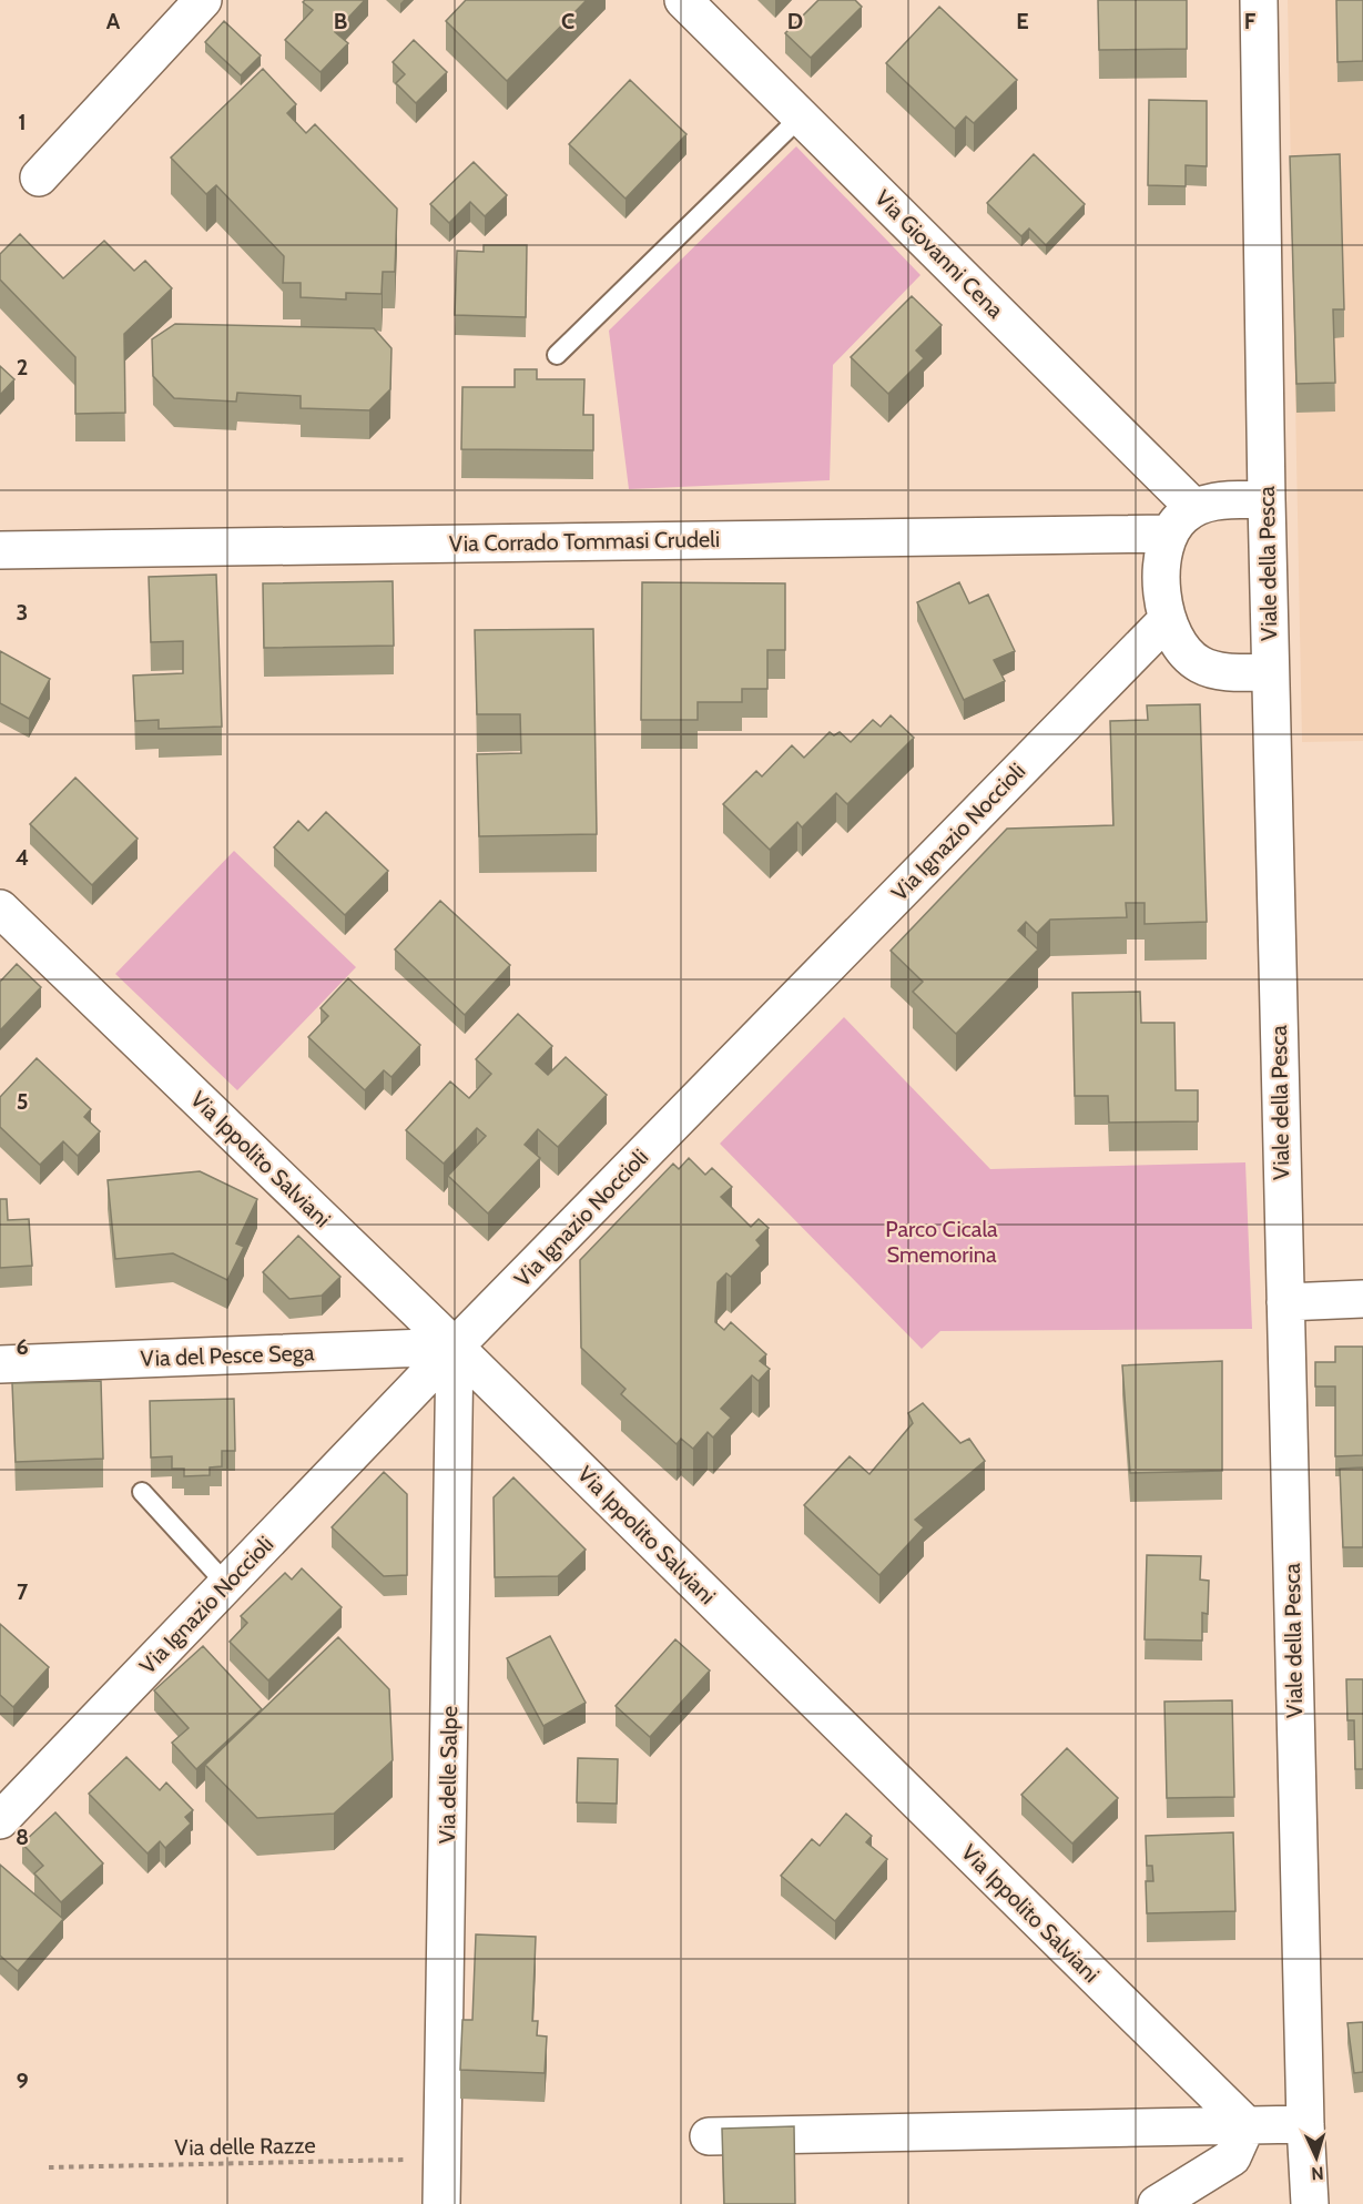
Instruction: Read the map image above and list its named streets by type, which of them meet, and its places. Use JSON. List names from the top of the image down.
{
  "streets": {
    "street": [
      "Via Giovanni Cena",
      "Via Corrado Tommasi Crudeli",
      "Viale della Pesca",
      "Via Ignazio Noccioli",
      "Via Ippolito Salviani",
      "Via del Pesce Sega",
      "Via delle Salpe"
    ],
    "path": ["Via delle Razze"]
  },
  "crossings": [
    ["Via Ignazio Noccioli", "Via Ippolito Salviani"],
    ["Via Ignazio Noccioli", "Via del Pesce Sega"],
    ["Via Ignazio Noccioli", "Via delle Salpe"],
    ["Via Ippolito Salviani", "Via del Pesce Sega"],
    ["Via Ippolito Salviani", "Via delle Salpe"],
    ["Via del Pesce Sega", "Via delle Salpe"],
    ["Via delle Salpe", "Via delle Razze"]
  ],
  "parks": ["Parco Cicala Smemorina"],
  "north": "bottom",
  "grid": {
    "columns": [
      "A",
      "B",
      "C",
      "D",
      "E",
      "F"
    ],
    "rows": [
      "1",
      "2",
      "3",
      "4",
      "5",
      "6",
      "7",
      "8",
      "9"
    ]
  }
}
